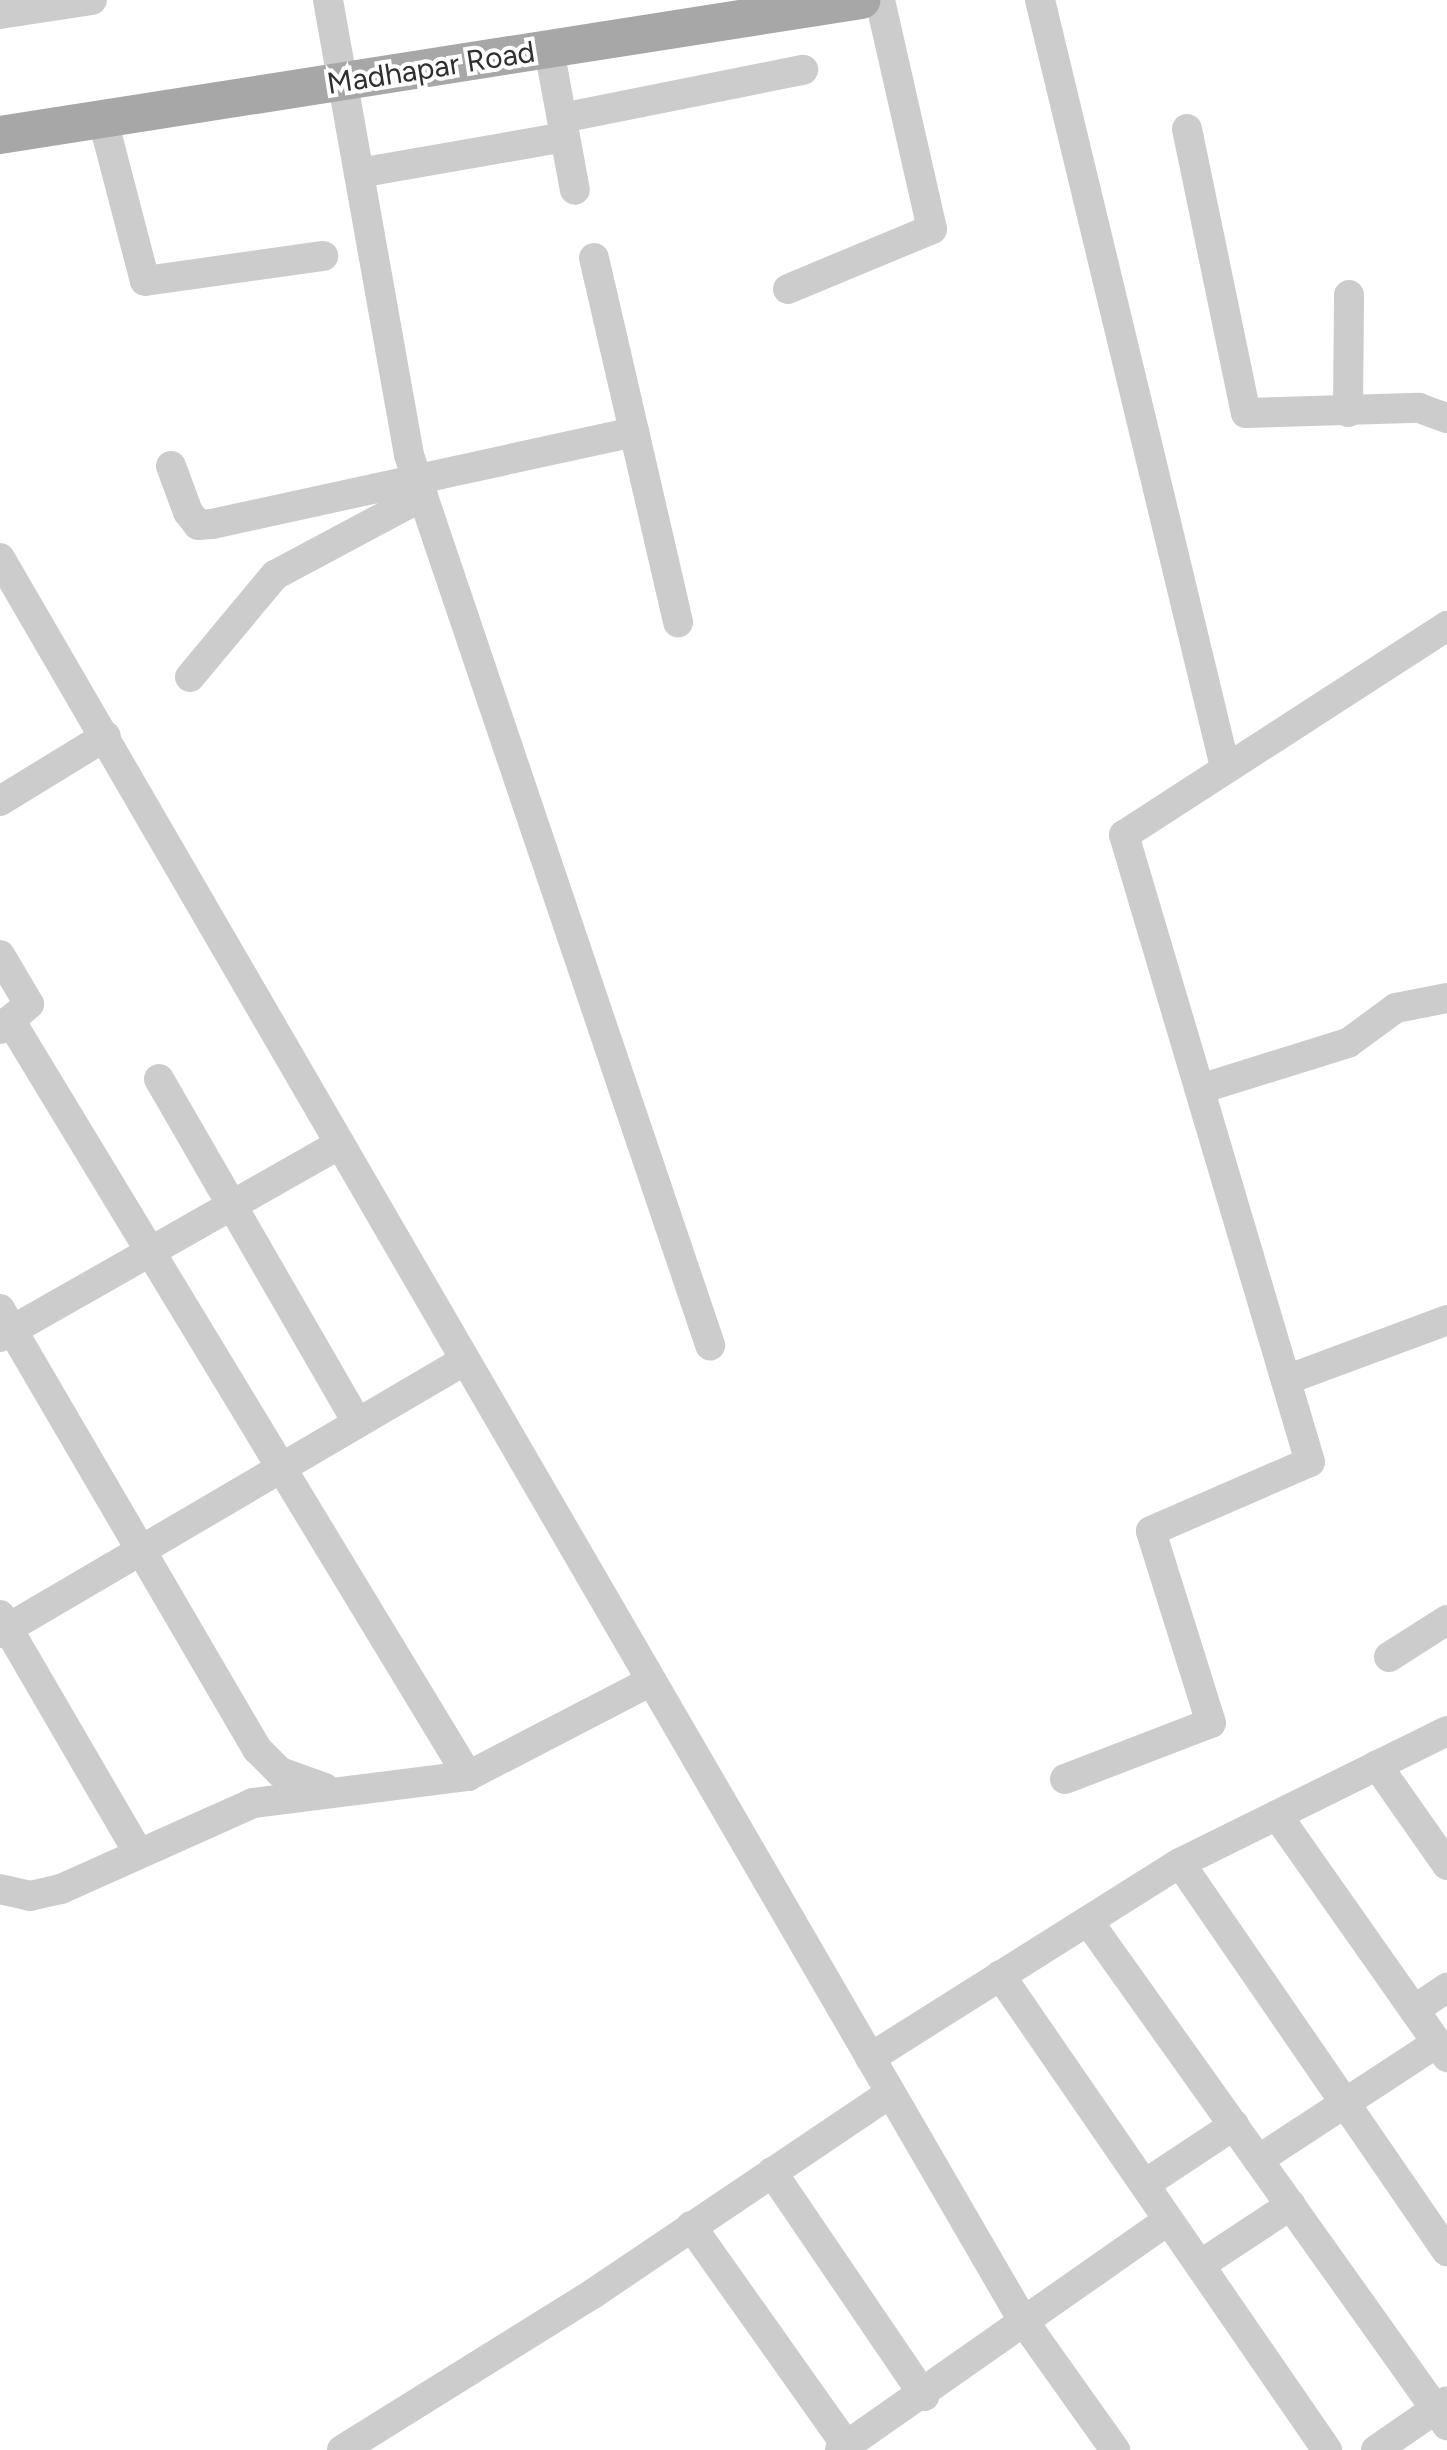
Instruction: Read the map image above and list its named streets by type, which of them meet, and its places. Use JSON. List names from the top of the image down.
{
  "streets": {
    "main road": ["Madhapar Road"]
  }
}
